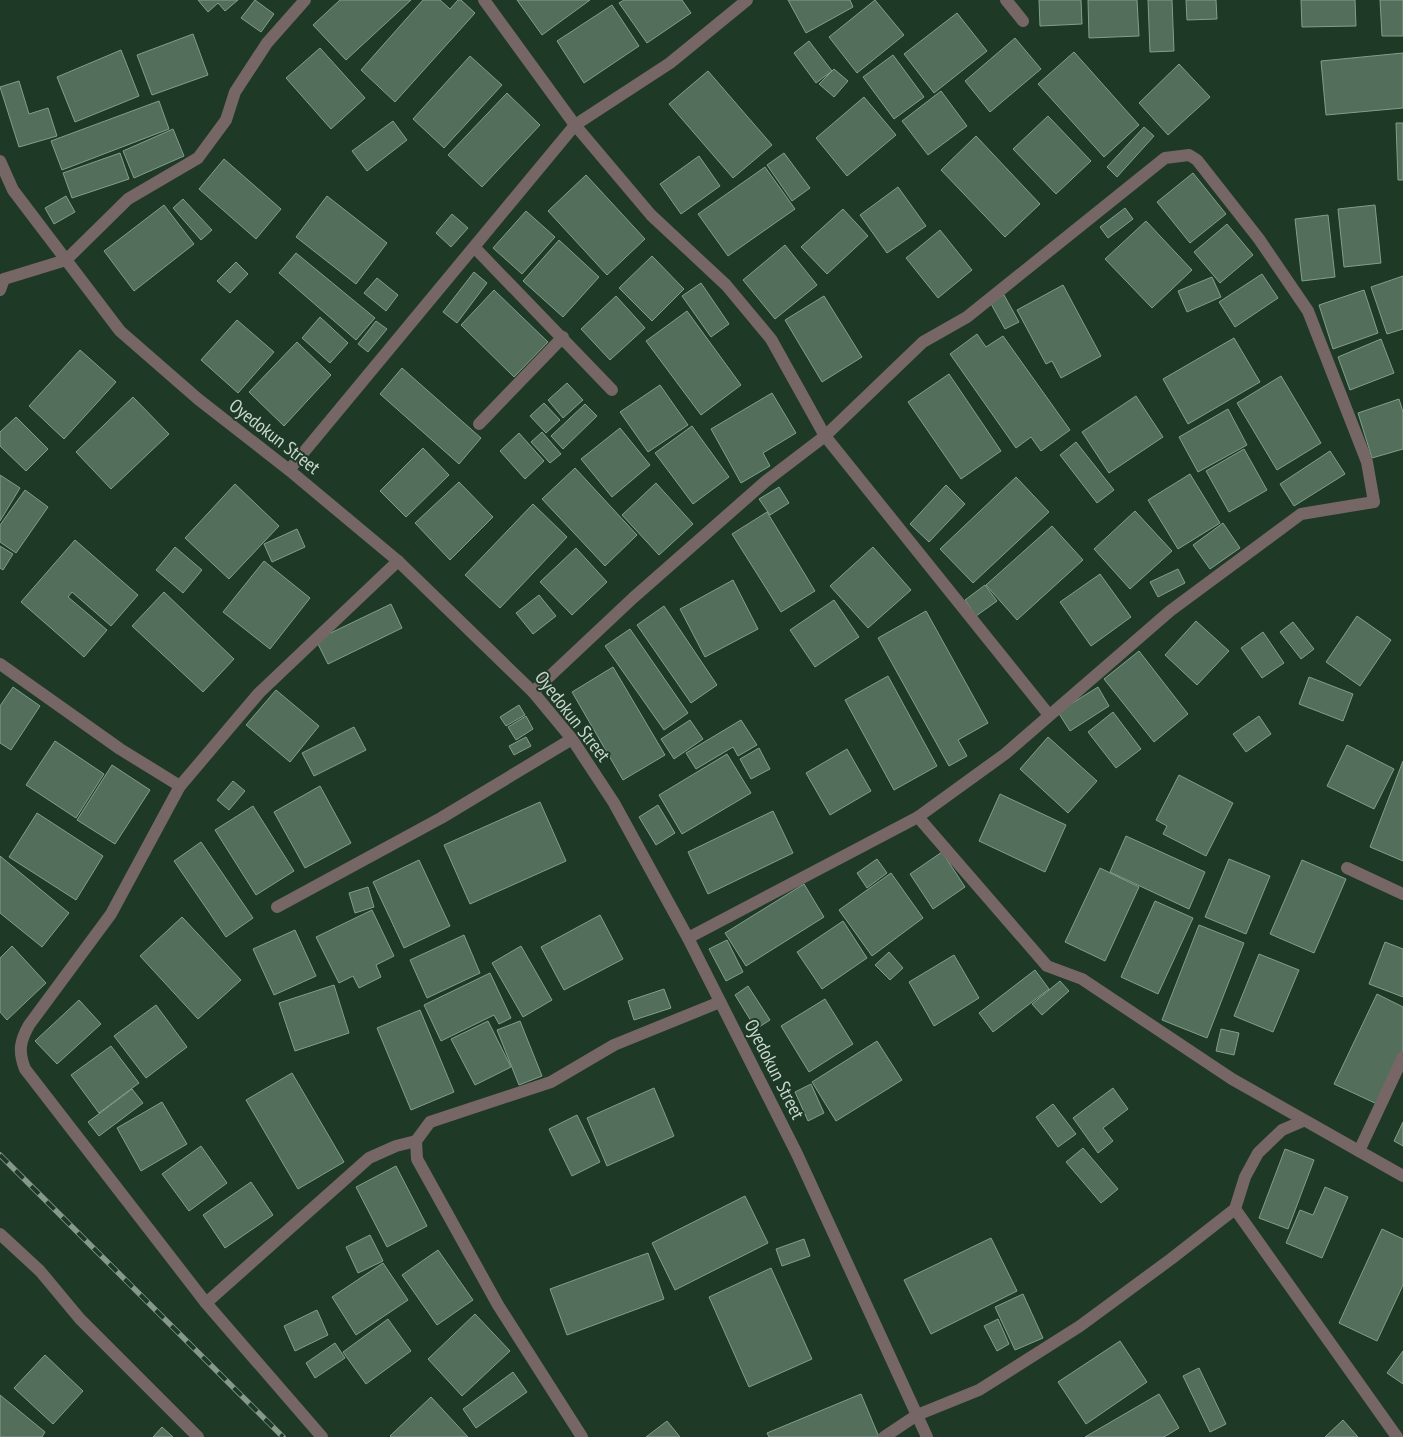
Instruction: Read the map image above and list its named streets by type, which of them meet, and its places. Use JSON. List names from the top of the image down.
{
  "streets": {
    "street": ["Oyedokun Street"]
  }
}
